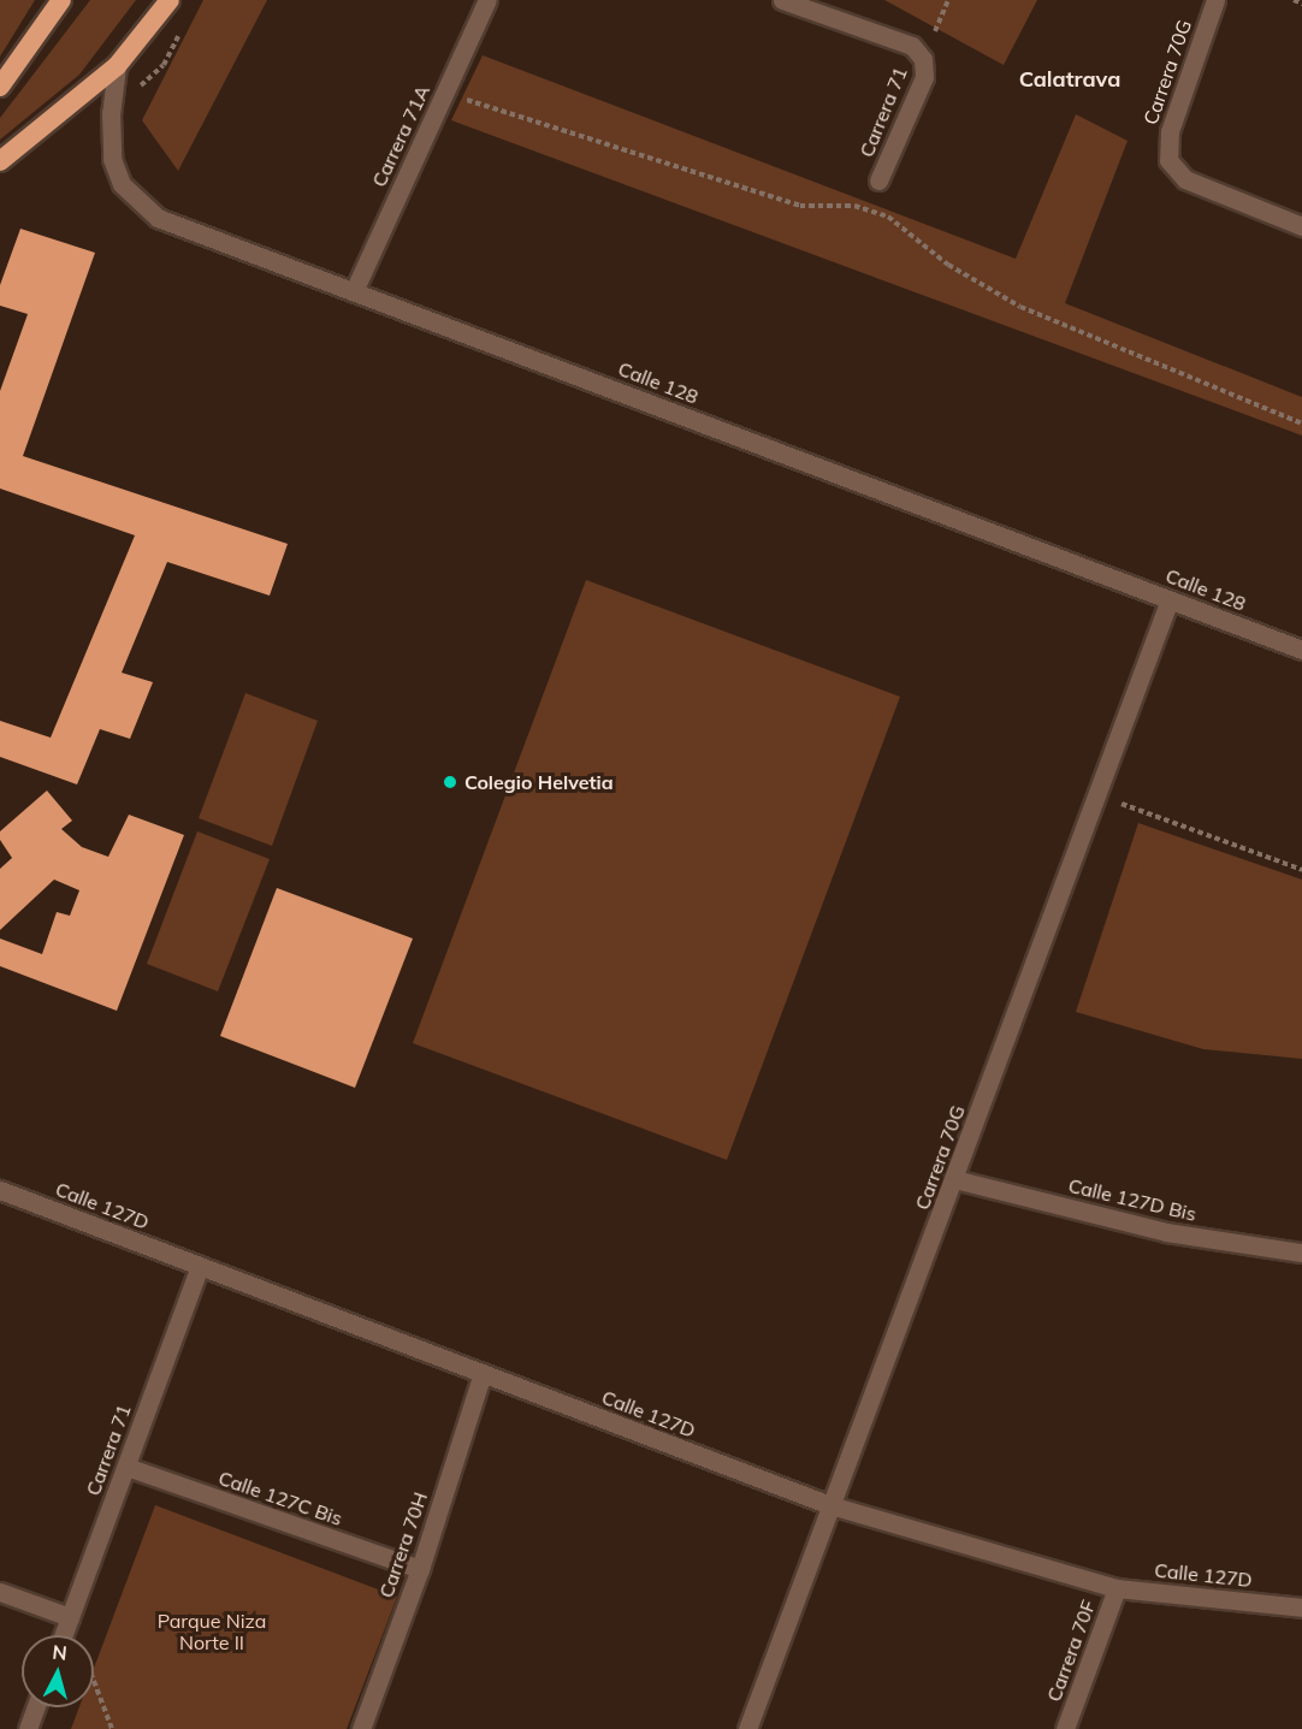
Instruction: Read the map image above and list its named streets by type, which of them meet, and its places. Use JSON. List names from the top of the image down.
{
  "streets": {
    "street": [
      "Carrera 70G",
      "Carrera 71",
      "Carrera 71A",
      "Calle 128",
      "Calle 127D Bis",
      "Calle 127D",
      "Calle 127C Bis",
      "Carrera 70H",
      "Carrera 70F"
    ]
  },
  "crossings": [
    ["Carrera 70G", "Calle 128"],
    ["Carrera 70G", "Calle 127D Bis"],
    ["Carrera 70G", "Calle 127D"],
    ["Carrera 71", "Calle 127D"],
    ["Carrera 71", "Calle 127C Bis"],
    ["Carrera 71A", "Calle 128"],
    ["Calle 127D", "Carrera 70H"],
    ["Calle 127D", "Carrera 70F"],
    ["Calle 127C Bis", "Carrera 70H"]
  ],
  "districts": ["Calatrava"],
  "parks": ["Parque Niza Norte II"],
  "places": ["Colegio Helvetia"],
  "north": "top"
}
